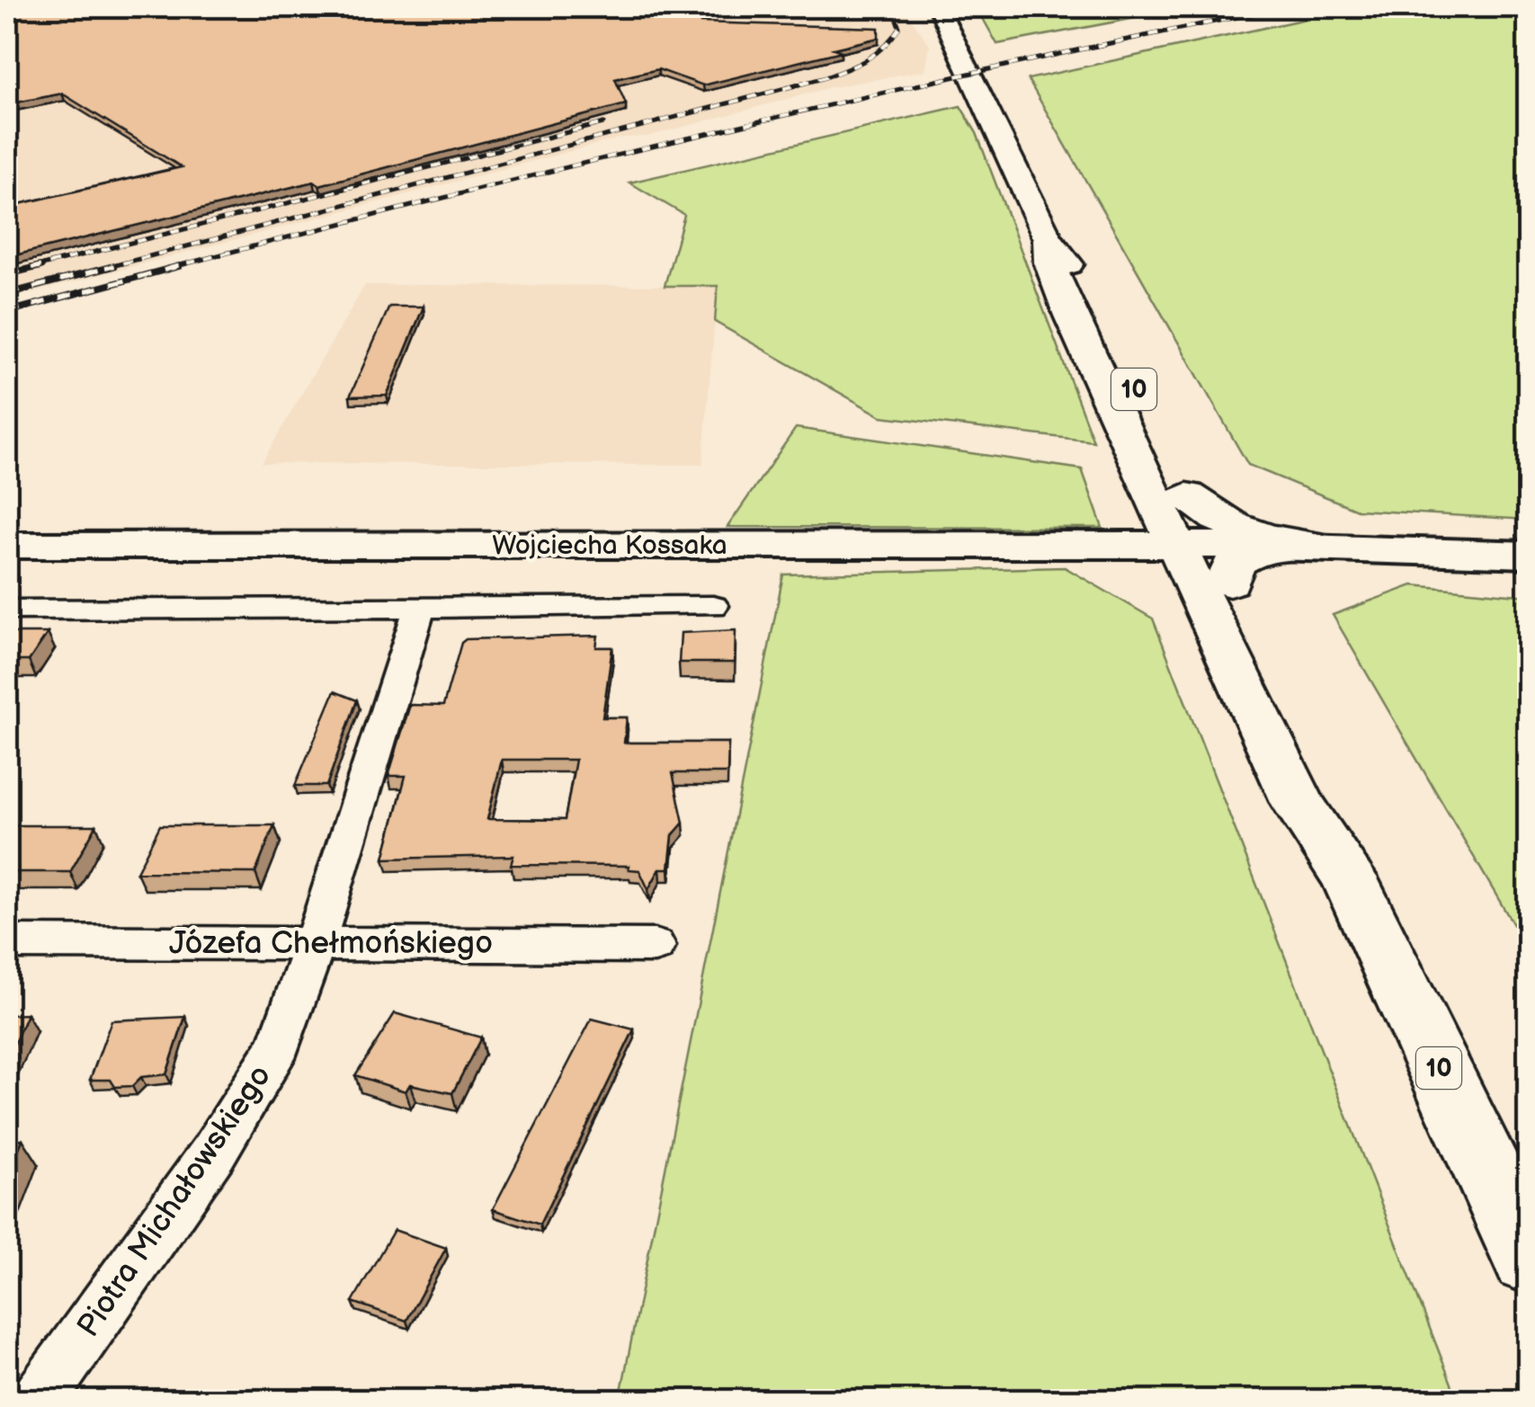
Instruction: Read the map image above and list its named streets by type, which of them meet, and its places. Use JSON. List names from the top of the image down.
{
  "streets": {
    "highway": ["10"],
    "street": ["Wojciecha Kossaka", "Józefa Chełmońskiego", "Piotra Michałowskiego"]
  },
  "crossings": [
    ["10", "Wojciecha Kossaka"],
    ["Józefa Chełmońskiego", "Piotra Michałowskiego"]
  ]
}
